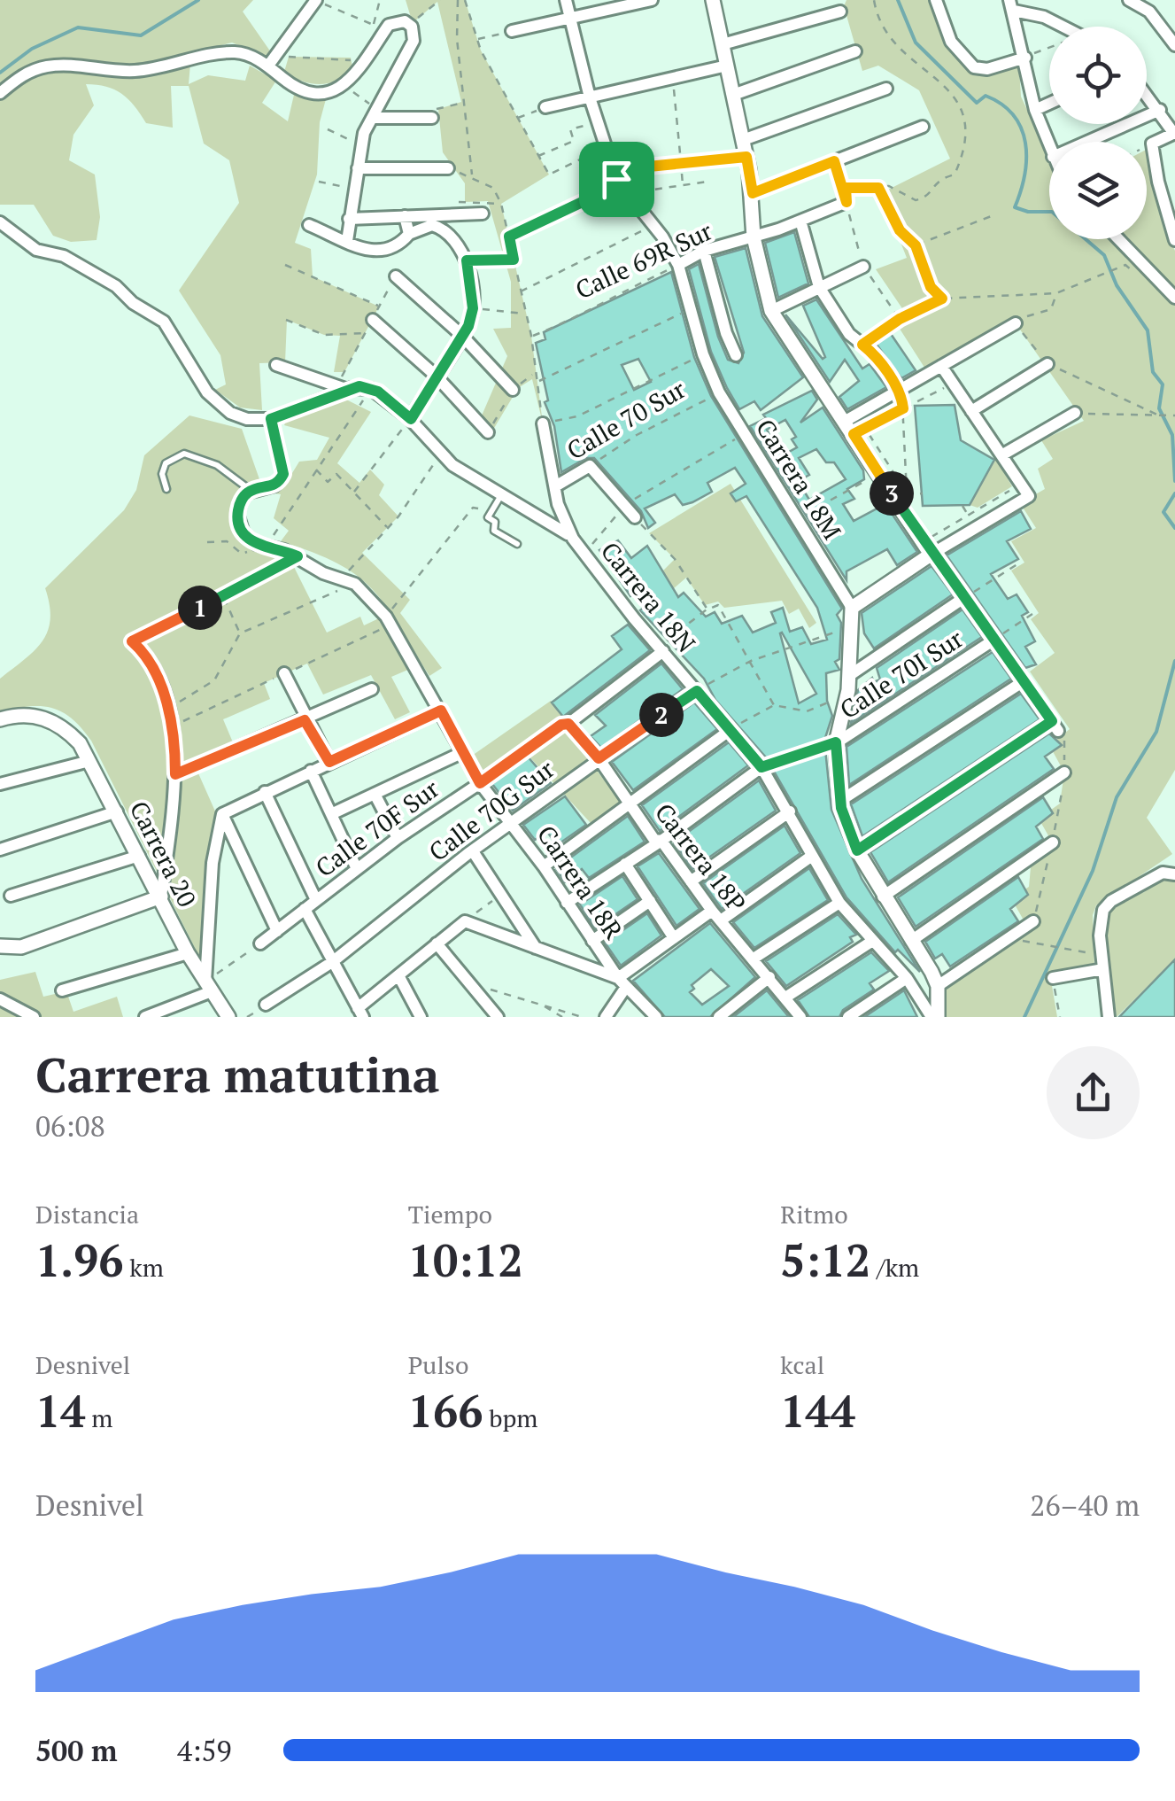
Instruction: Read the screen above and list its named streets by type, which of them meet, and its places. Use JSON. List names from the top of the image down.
{
  "streets": {
    "street": [
      "Calle 69R Sur",
      "Calle 70 Sur",
      "Carrera 18M",
      "Carrera 18N",
      "Calle 70I Sur",
      "Calle 70G Sur",
      "Calle 70F Sur",
      "Carrera 20",
      "Carrera 18P",
      "Carrera 18R"
    ]
  },
  "crossings": [
    ["Calle 69R Sur", "Carrera 18M"],
    ["Calle 70 Sur", "Carrera 18M"],
    ["Calle 70 Sur", "Carrera 18N"],
    ["Carrera 18N", "Calle 70I Sur"],
    ["Carrera 18N", "Calle 70G Sur"],
    ["Calle 70G Sur", "Carrera 18P"],
    ["Calle 70G Sur", "Carrera 18R"],
    ["Calle 70F Sur", "Carrera 18R"]
  ],
  "page": {
    "pins": ["3", "1", "2"],
    "heading": ["Carrera matutina", "06:08"],
    "stats": [
      ["Distancia", "1.96 km"],
      ["Tiempo", "10:12"],
      ["Ritmo", "5:12 /km"],
      ["Desnivel", "14 m"],
      ["Pulso", "166 bpm"],
      ["kcal", "144"]
    ],
    "chart": ["Desnivel", "26–40 m"],
    "list": [
      {
        "name": "500 m",
        "note": "4:59"
      }
    ]
  }
}
